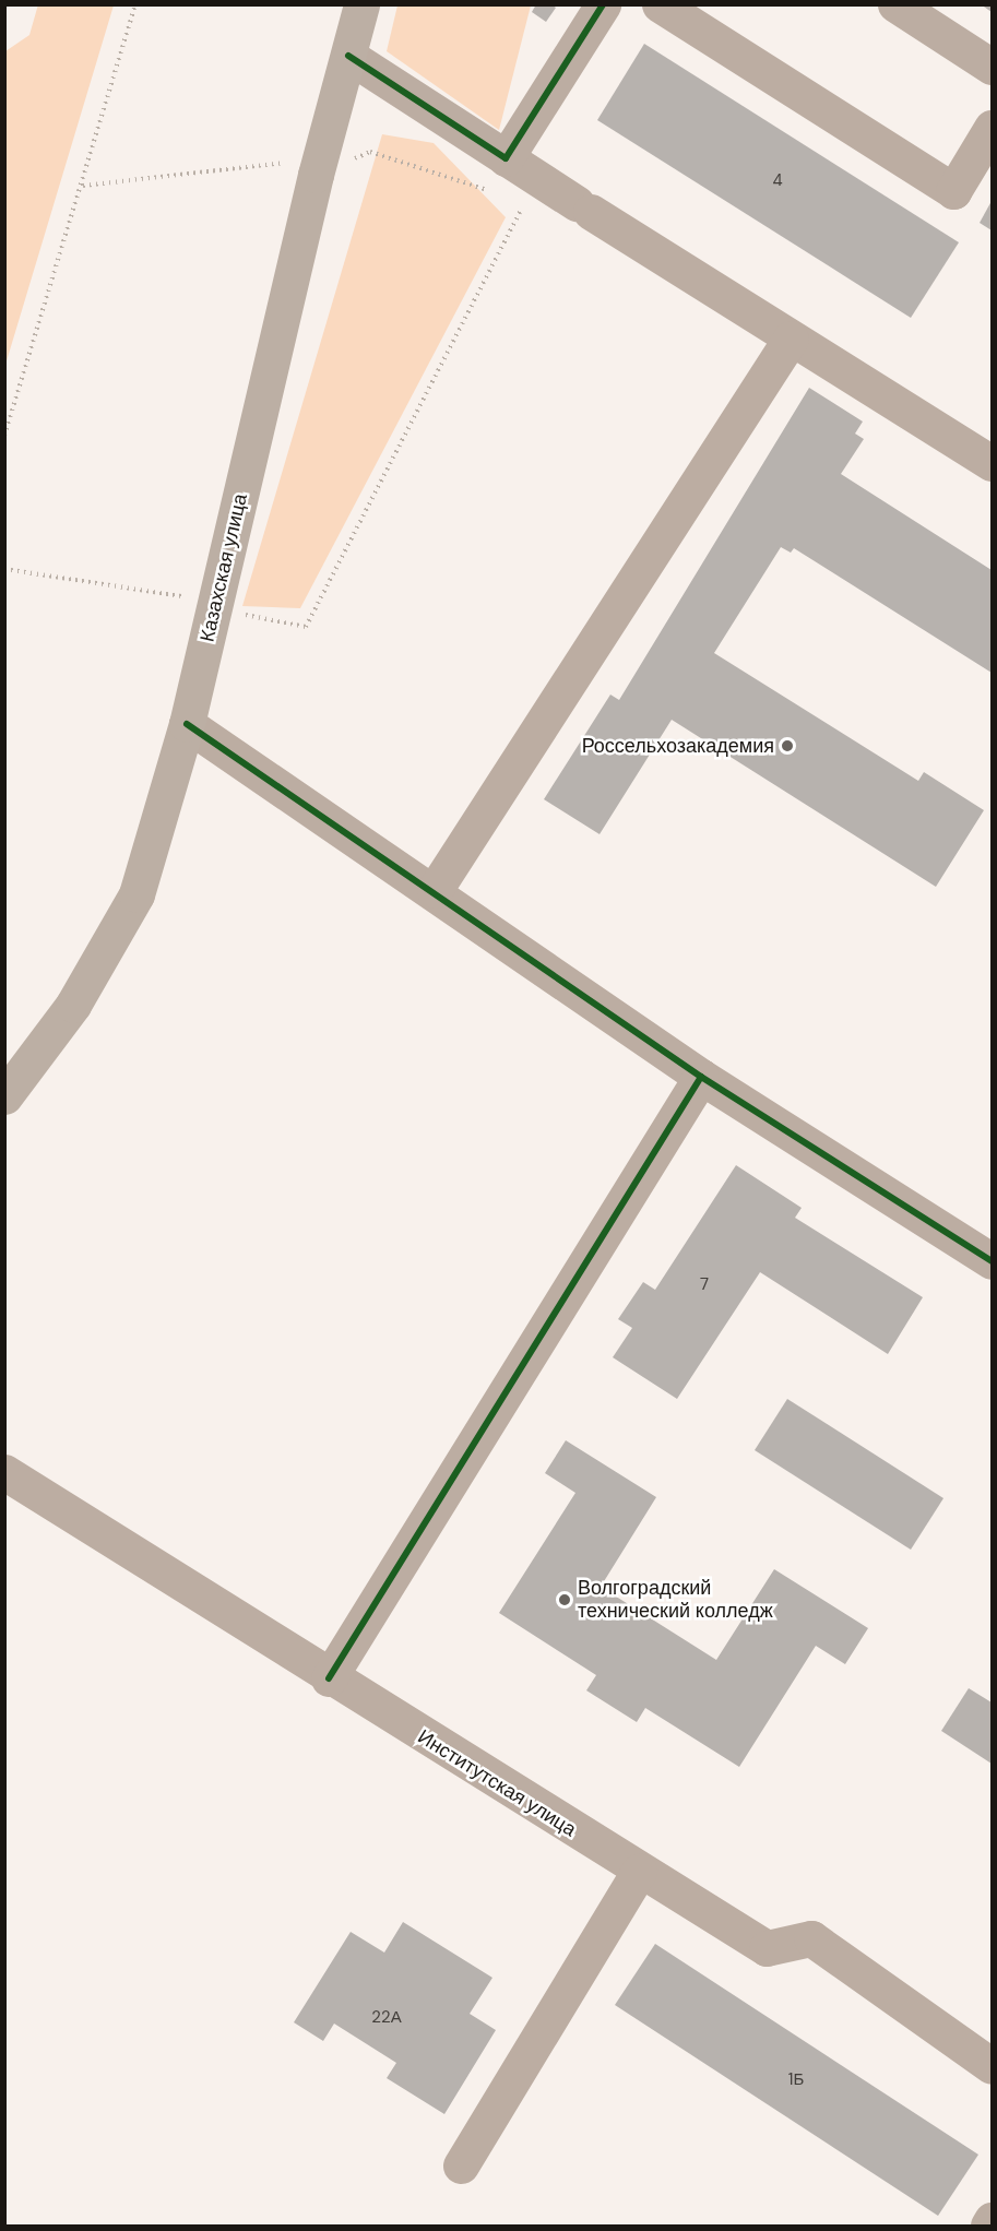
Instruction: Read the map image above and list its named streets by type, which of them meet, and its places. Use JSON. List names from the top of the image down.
{
  "streets": {
    "main road": ["Казахская улица"],
    "street": ["Институтская улица"]
  },
  "places": ["Россельхозакадемия", "Волгоградский технический колледж"],
  "house_numbers": [
    "4",
    "7",
    "22А",
    "1Б"
  ]
}
